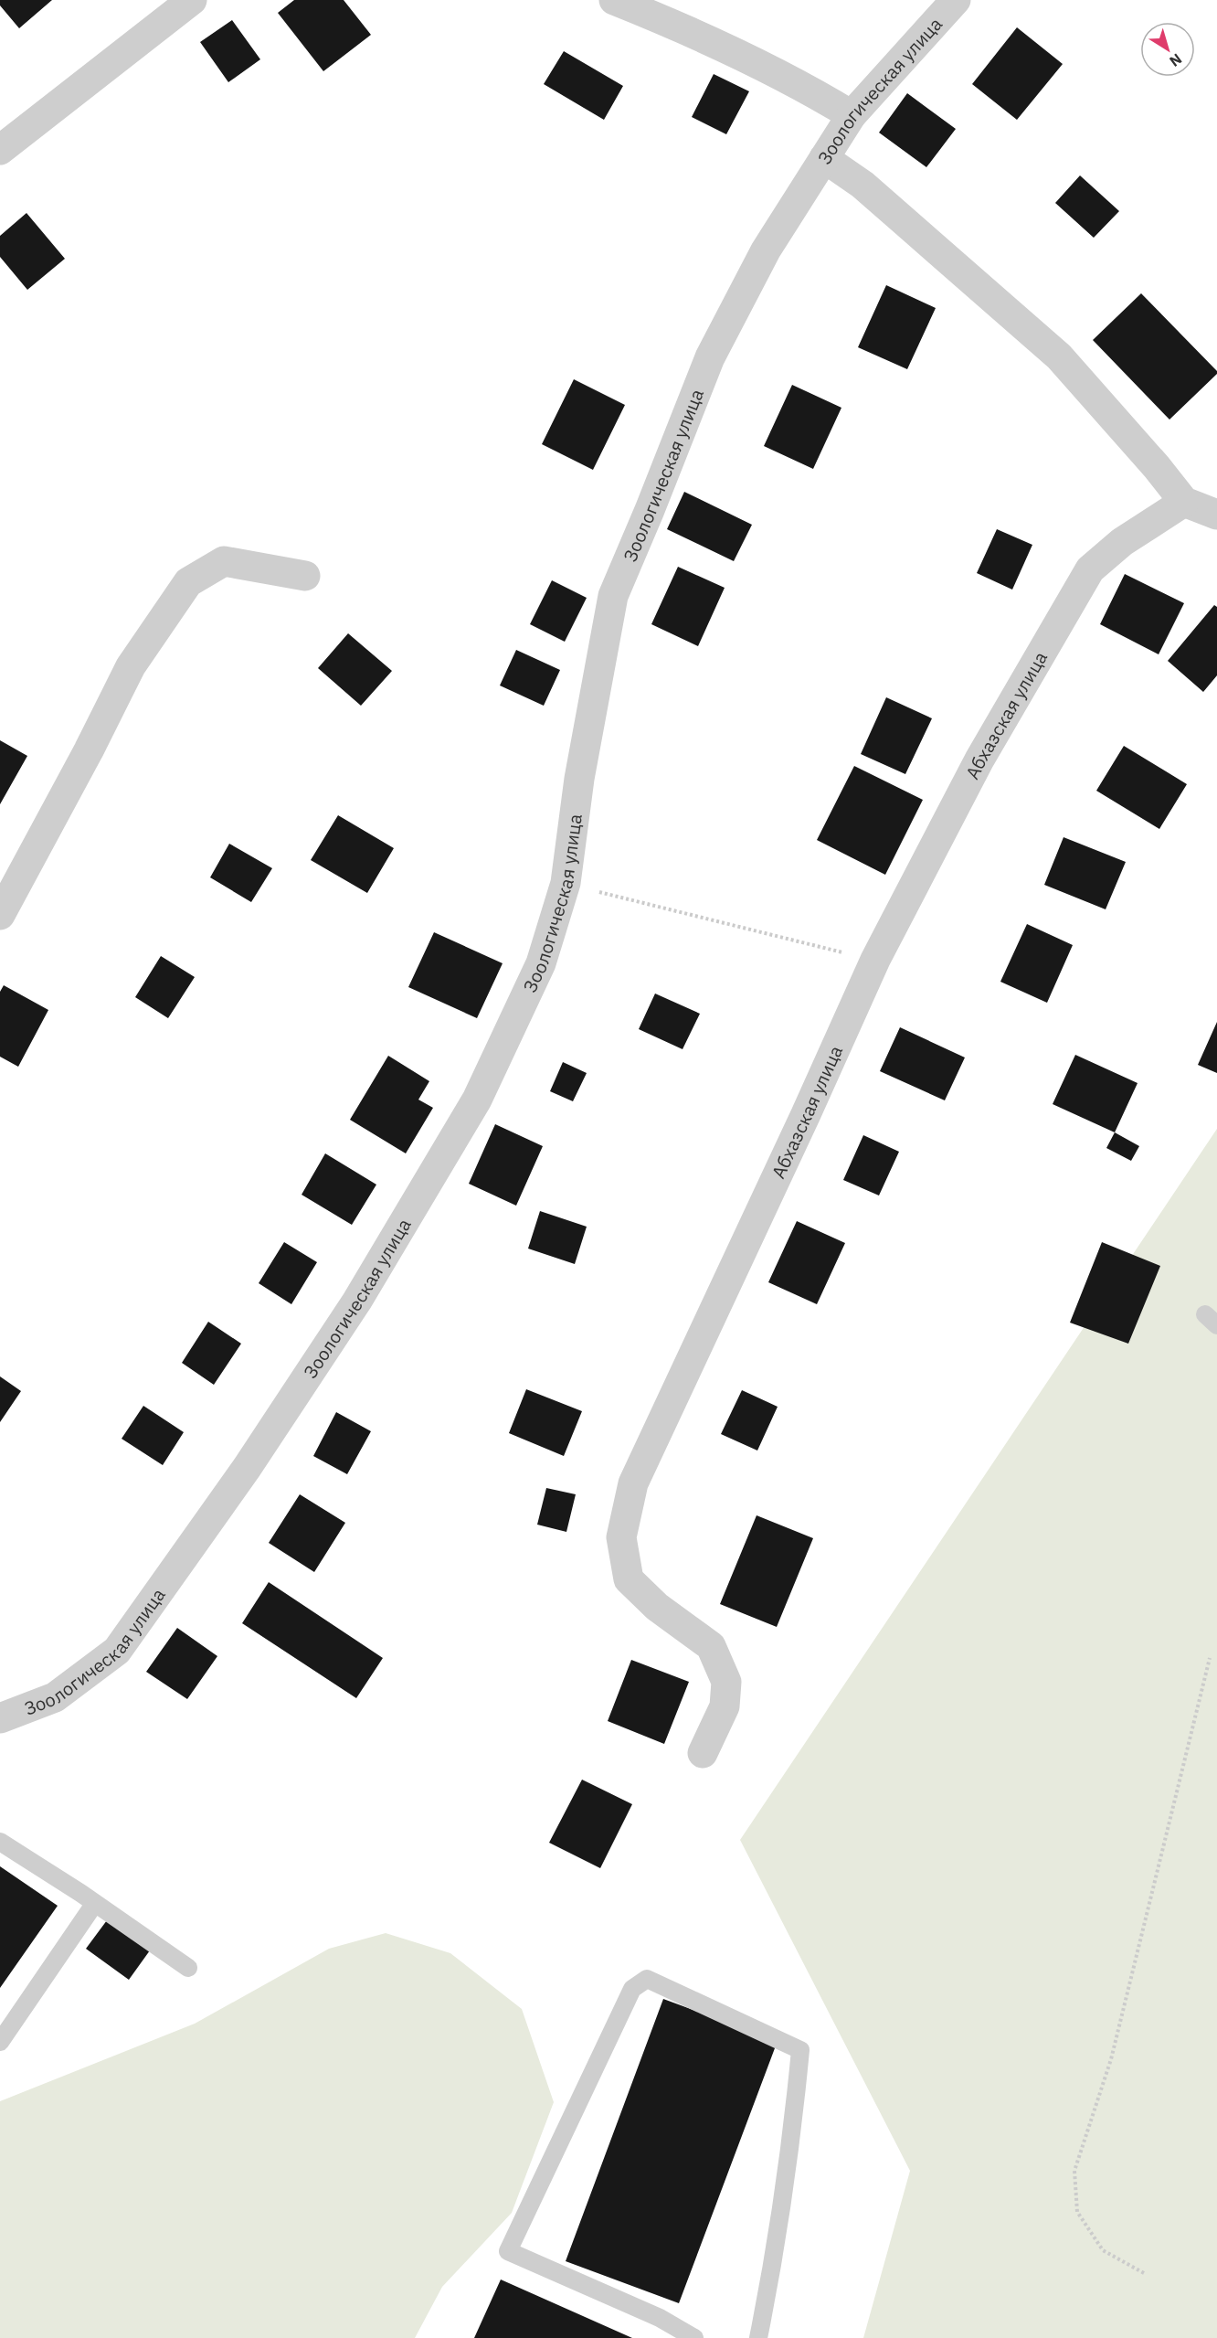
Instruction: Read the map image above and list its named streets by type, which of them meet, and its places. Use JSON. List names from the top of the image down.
{
  "streets": {
    "street": ["Зоологическая улица", "Абхазская улица"]
  },
  "north": "bottom right"
}
